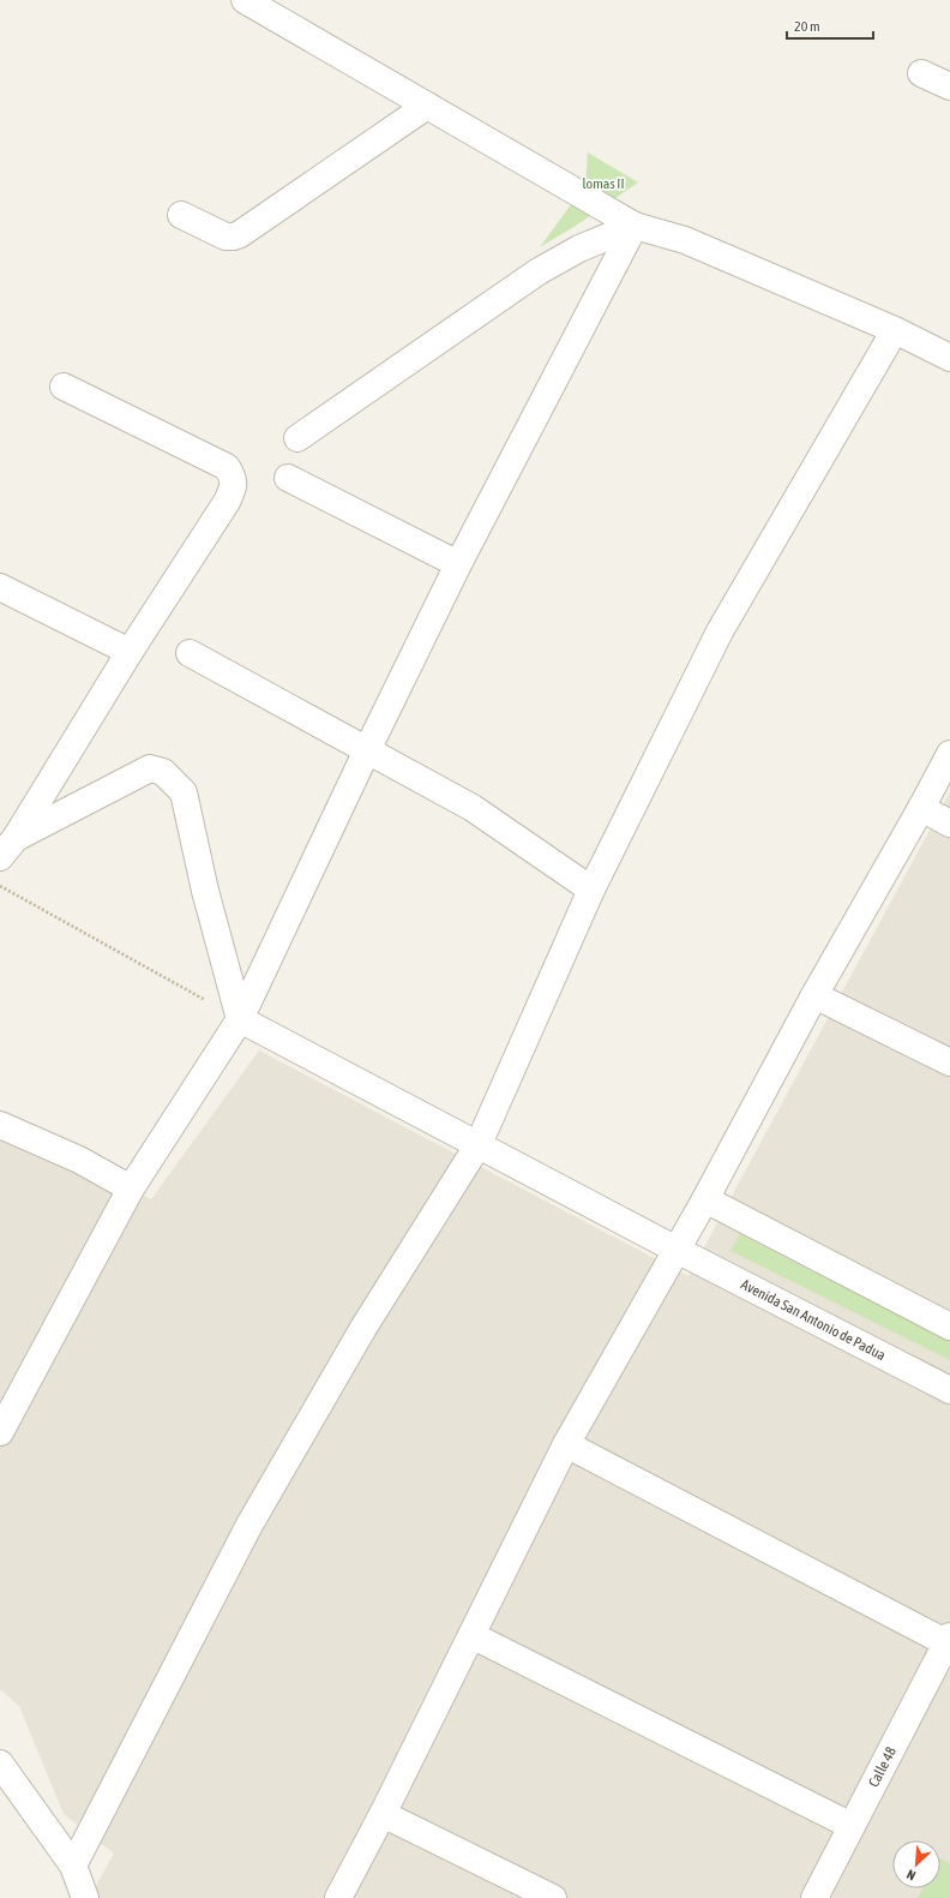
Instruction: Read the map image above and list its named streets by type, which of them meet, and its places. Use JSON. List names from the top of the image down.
{
  "streets": {
    "street": ["Avenida San Antonio de Padua", "Calle 48"]
  },
  "parks": ["lomas II"],
  "scale_bar": "20 m",
  "north": "bottom left"
}
